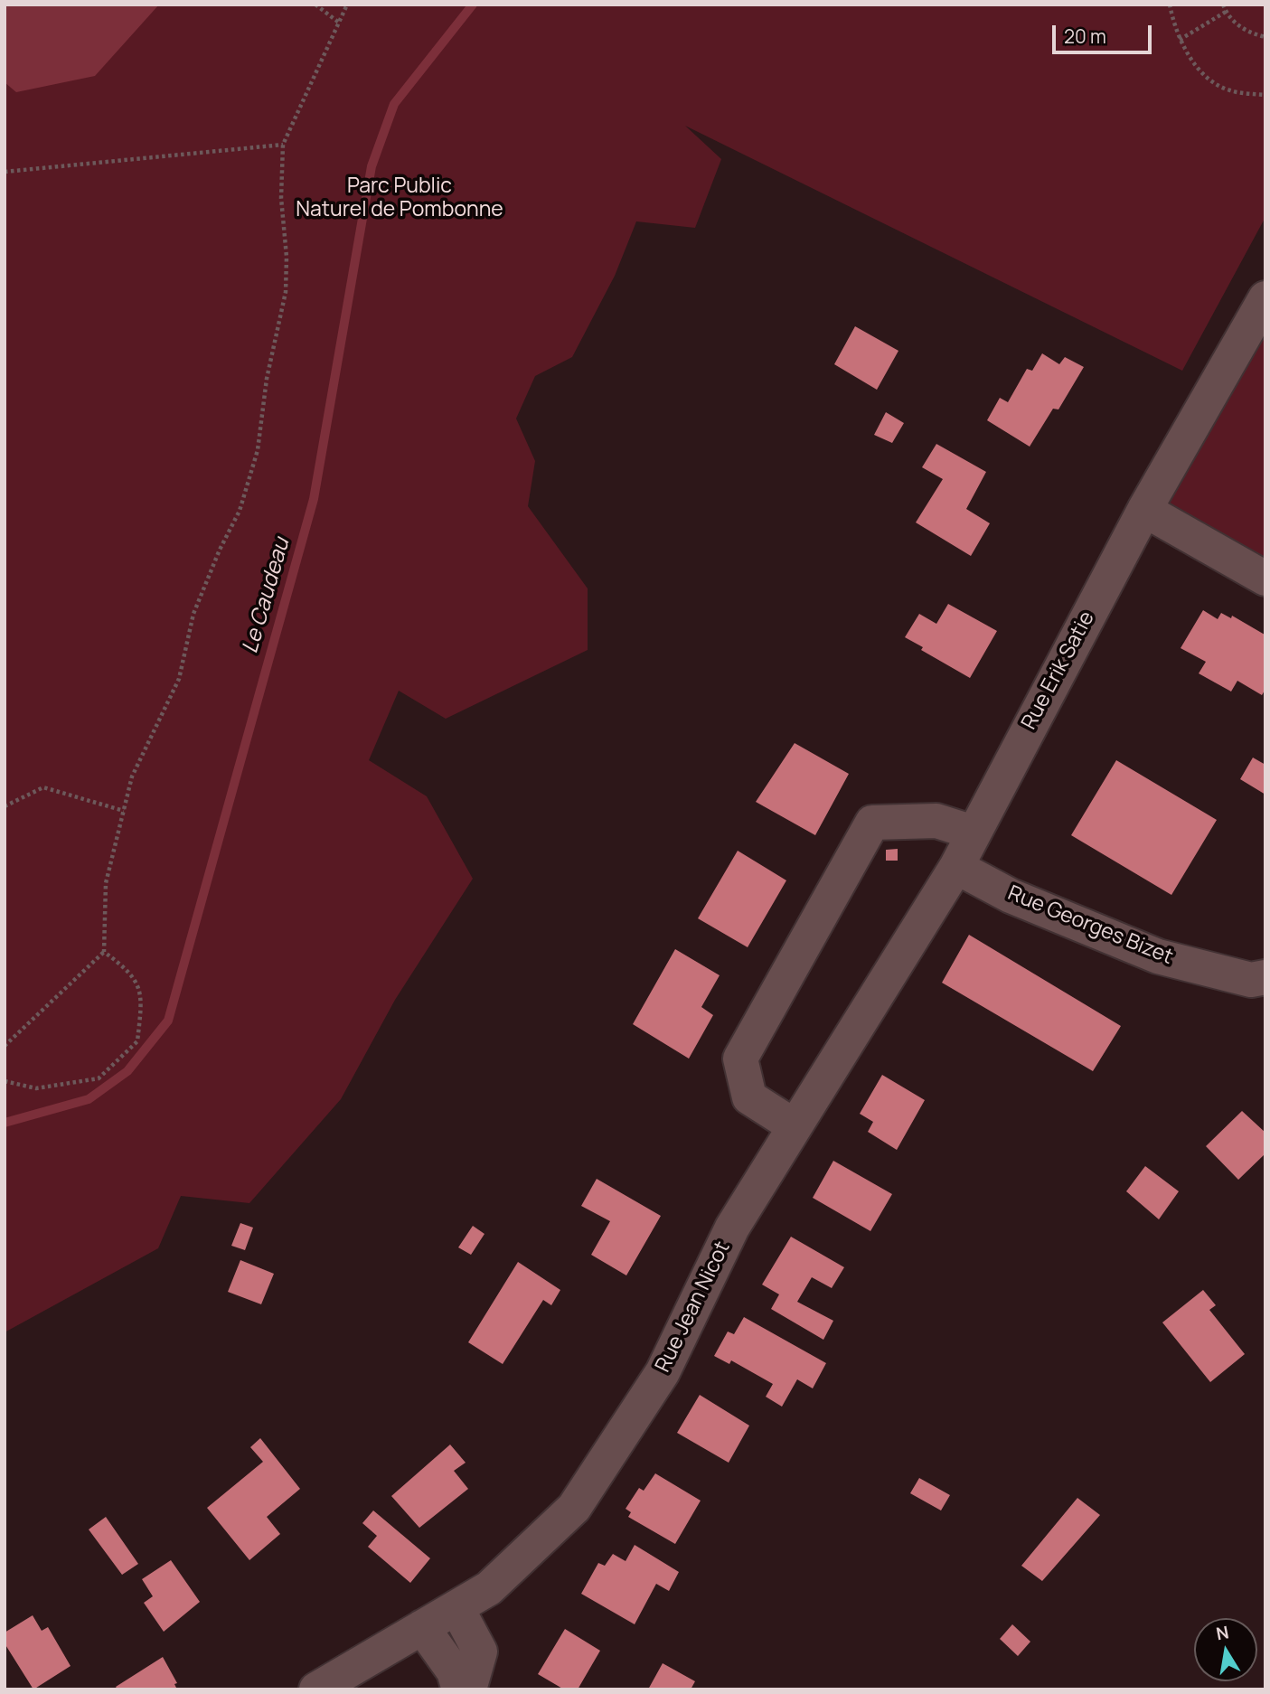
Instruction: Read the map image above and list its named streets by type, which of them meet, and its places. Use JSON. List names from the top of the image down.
{
  "streets": {
    "street": ["Rue Erik Satie", "Rue Georges Bizet", "Rue Jean Nicot"]
  },
  "crossings": [
    ["Rue Erik Satie", "Rue Jean Nicot"],
    ["Rue Georges Bizet", "Rue Jean Nicot"]
  ],
  "water": ["Le Caudeau"],
  "parks": ["Parc Public Naturel de Pombonne"],
  "scale_bar": "20 m",
  "north": "top"
}
